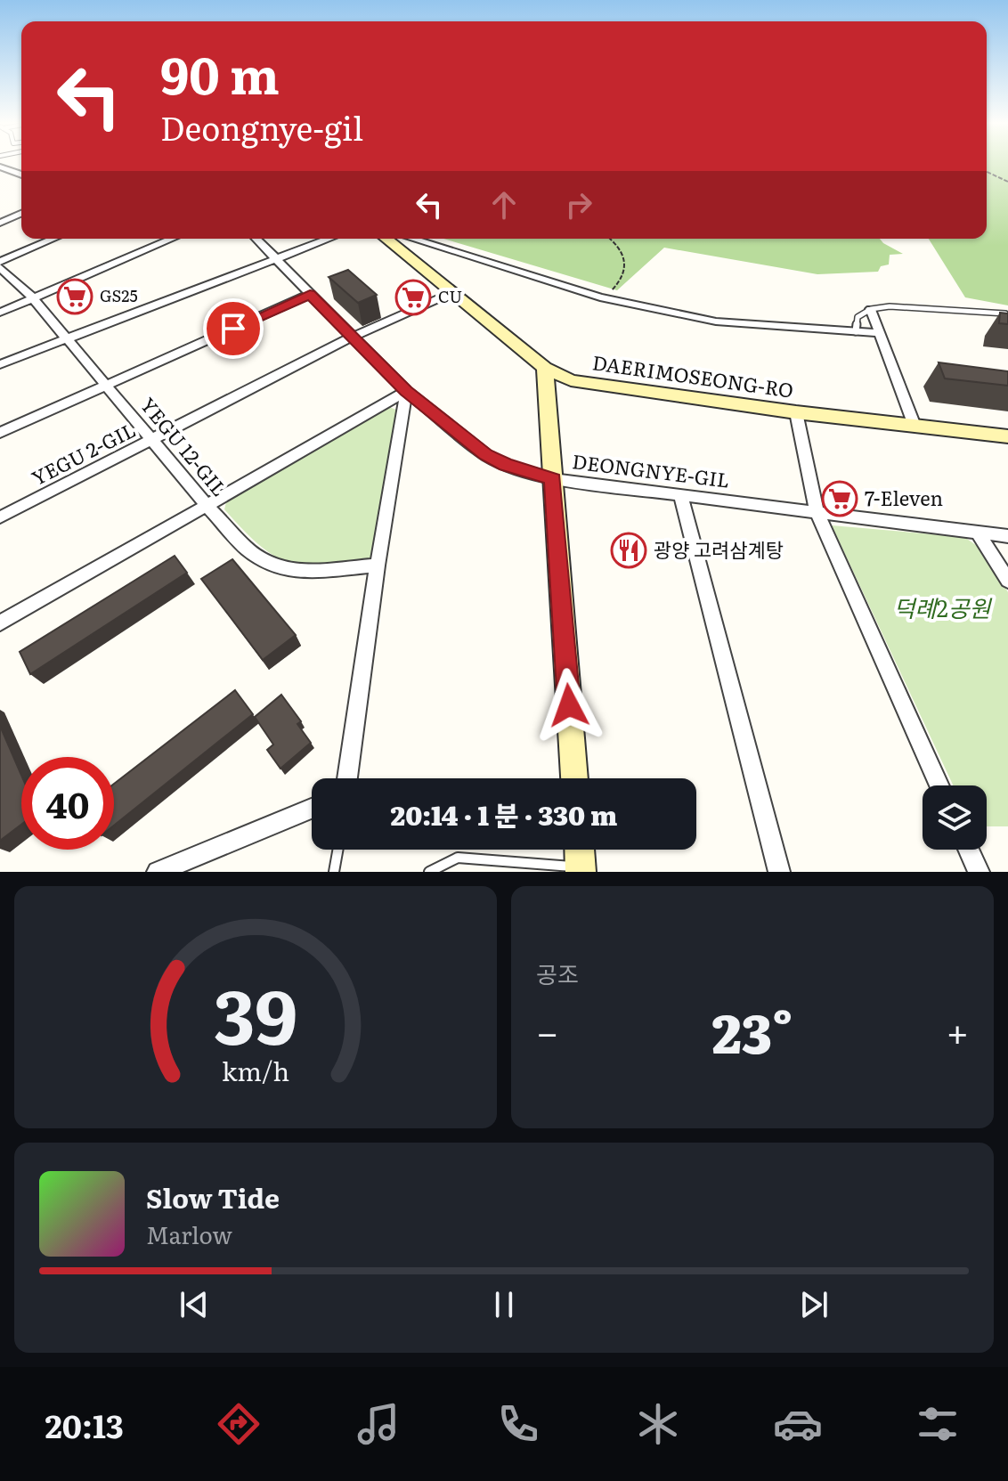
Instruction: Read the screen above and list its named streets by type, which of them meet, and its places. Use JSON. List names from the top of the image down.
{
  "streets": {
    "street": [
      "DAERIMOSEONG-RO",
      "YEGU 12-GIL",
      "YEGU 2-GIL",
      "DEONGNYE-GIL"
    ]
  },
  "crossings": [
    ["DAERIMOSEONG-RO", "YEGU 2-GIL"],
    ["YEGU 12-GIL", "YEGU 2-GIL"],
    ["YEGU 2-GIL", "DEONGNYE-GIL"]
  ],
  "parks": ["덕례2공원"],
  "places": {
    "supermarket": ["GS25", "CU", "7-Eleven"],
    "restaurant": ["광양 고려삼계탕"]
  },
  "page": {
    "turn": ["90 m", "Deongnye-gil"],
    "limit": "40",
    "trip": "20:14 · 1 분 · 330 m",
    "tile": "공조",
    "heat": ["−", "23°", "+"],
    "song": ["Slow Tide", "Marlow"],
    "tabs": "20:13",
    "gauge": ["39", "km/h"]
  }
}
